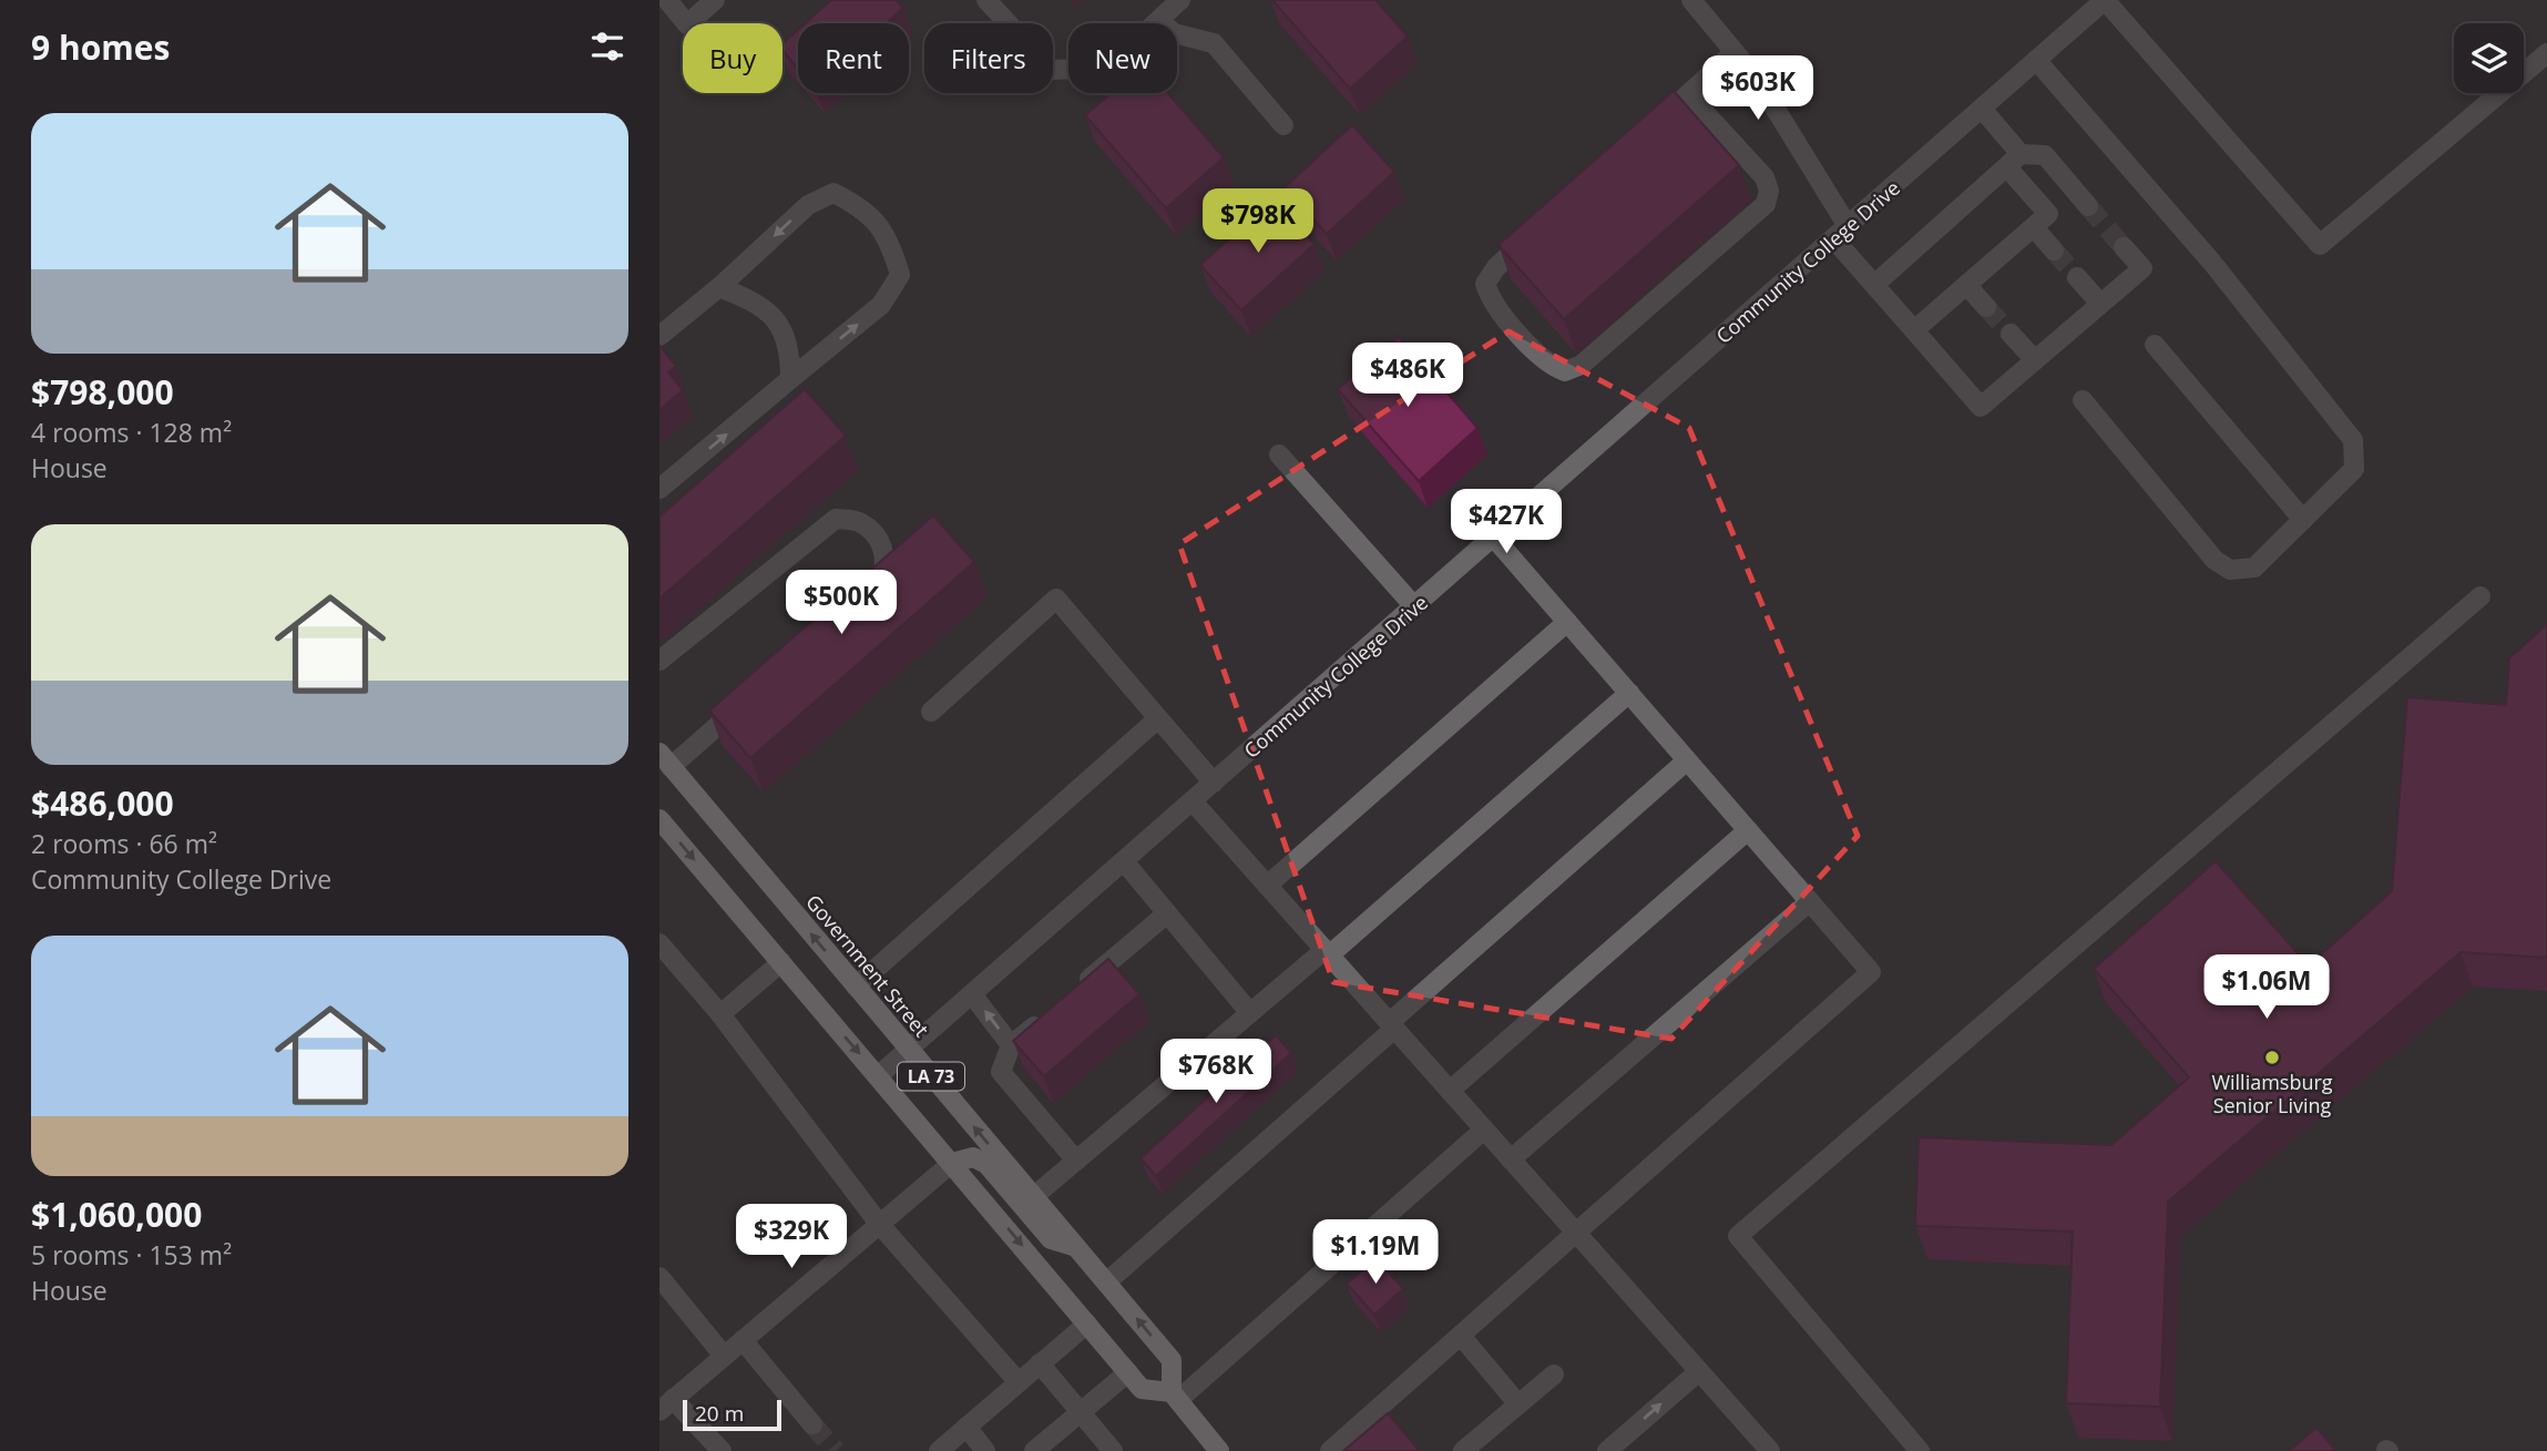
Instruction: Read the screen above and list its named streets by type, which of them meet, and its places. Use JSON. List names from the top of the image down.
{
  "streets": {
    "main road": ["Government Street", "LA 73"],
    "street": ["Community College Drive"]
  },
  "crossings": [
    ["Community College Drive", "Government Street"],
    ["Community College Drive", "LA 73"],
    ["Government Street", "LA 73"]
  ],
  "places": ["Williamsburg Senior Living"],
  "scale_bar": "20 m",
  "page": {
    "heading": "9 homes",
    "chip": [
      "Buy",
      "Rent",
      "Filters",
      "New"
    ],
    "price": [
      "$603K",
      "$798K",
      "$486K",
      "$427K",
      "$500K",
      "$1.06M",
      "$768K",
      "$329K",
      "$1.19M"
    ],
    "list": [
      {
        "name": "$798,000",
        "note": "4 rooms · 128 m² · House"
      },
      {
        "name": "$486,000",
        "note": "2 rooms · 66 m² · Community College Drive"
      },
      {
        "name": "$1,060,000",
        "note": "5 rooms · 153 m² · House"
      }
    ],
    "scale": "20 m"
  }
}
